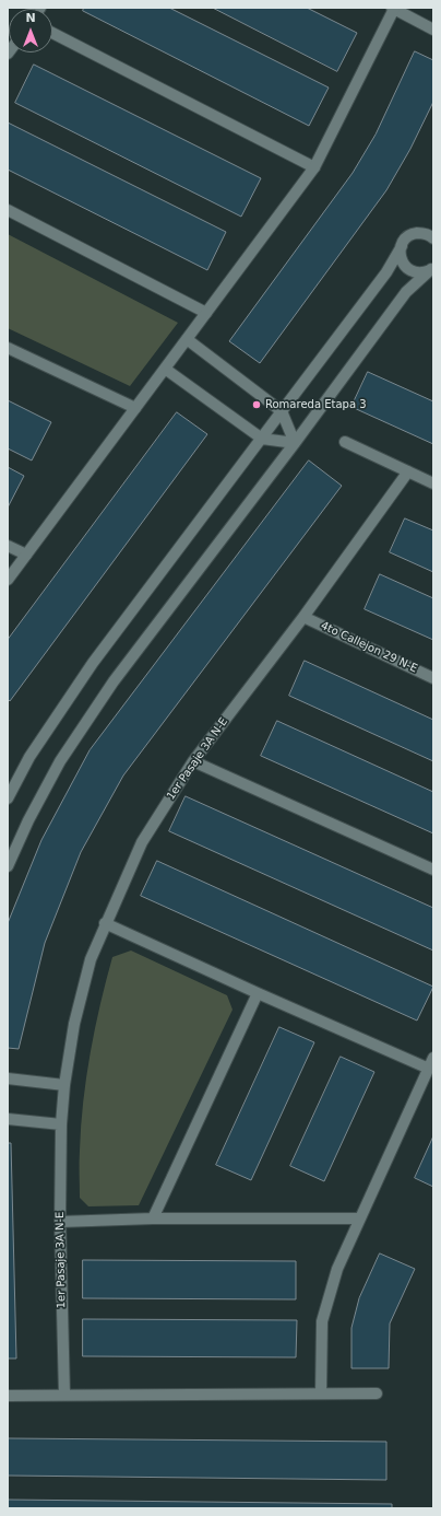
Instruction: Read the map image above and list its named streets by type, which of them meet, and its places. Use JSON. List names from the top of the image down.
{
  "streets": {
    "street": ["4to Callejon 29 N-E", "1er Pasaje 3A N-E"]
  },
  "crossings": [
    ["4to Callejon 29 N-E", "1er Pasaje 3A N-E"]
  ],
  "places": ["Romareda Etapa 3"],
  "north": "top"
}
